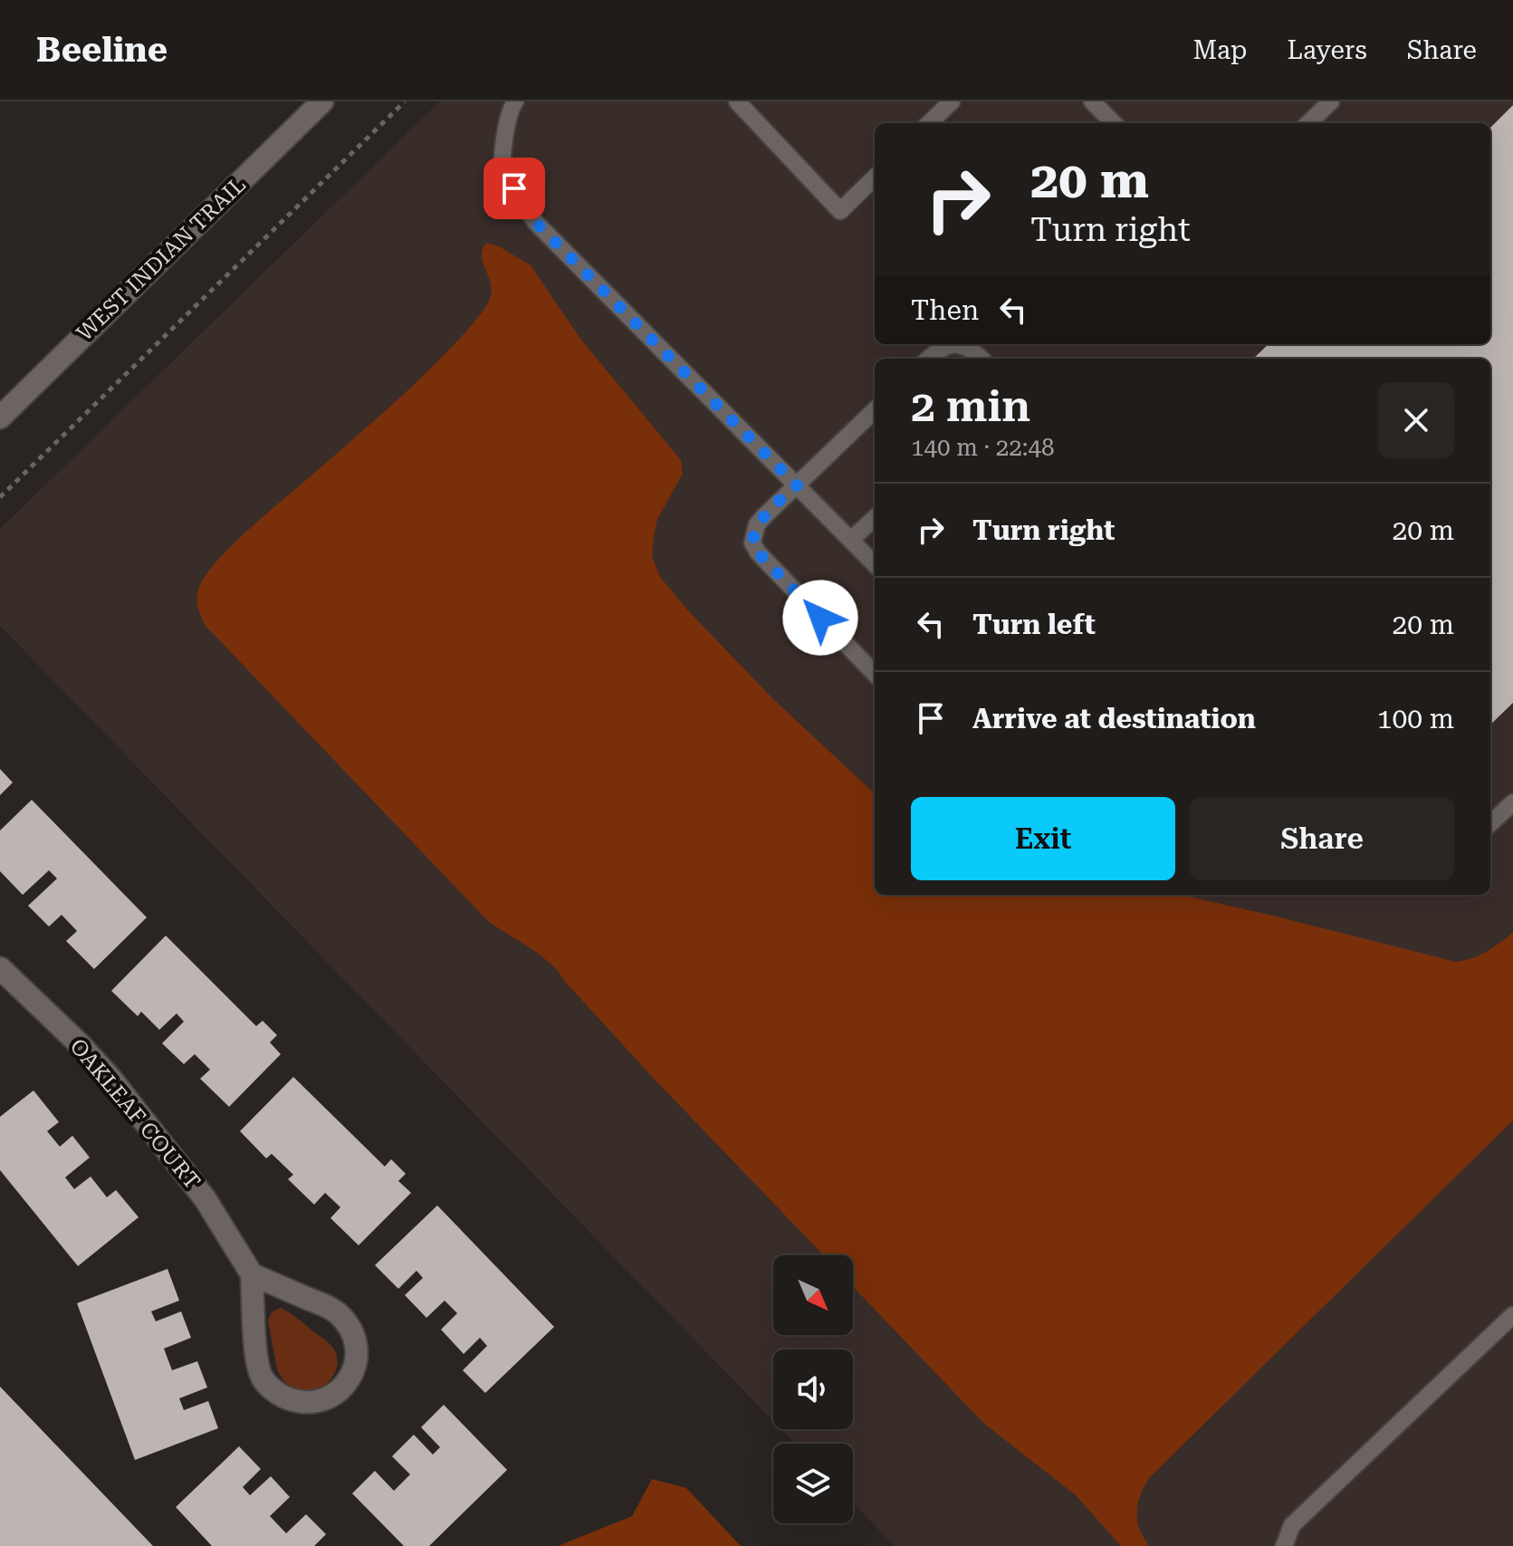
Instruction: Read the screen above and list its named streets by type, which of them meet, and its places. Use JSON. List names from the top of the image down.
{
  "streets": {
    "street": ["WEST INDIAN TRAIL", "OAKLEAF COURT"]
  },
  "north": "bottom right",
  "page": {
    "header": "Beeline",
    "nav": ["Map", "Layers", "Share"],
    "turn": ["20 m", "Turn right"],
    "then": "Then",
    "heading": ["2 min", "140 m · 22:48"],
    "list": [
      {
        "name": "Turn right",
        "value": "20 m"
      },
      {
        "name": "Turn left",
        "value": "20 m"
      },
      {
        "name": "Arrive at destination",
        "value": "100 m"
      }
    ],
    "buttons": ["Exit", "Share"]
  }
}
